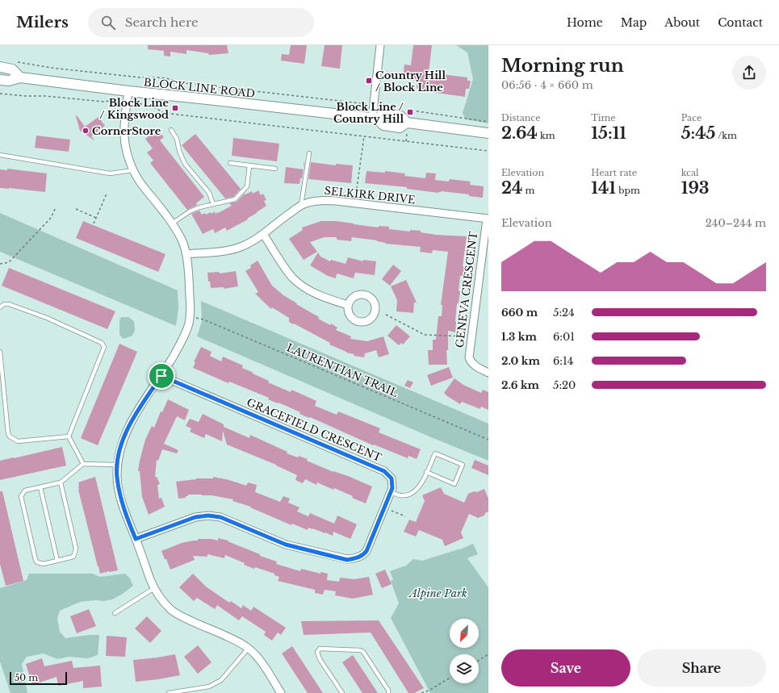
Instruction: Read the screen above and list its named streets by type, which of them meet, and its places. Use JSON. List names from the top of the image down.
{
  "streets": {
    "street": [
      "BLOCK LINE ROAD",
      "SELKIRK DRIVE",
      "GENEVA CRESCENT",
      "GRACEFIELD CRESCENT"
    ],
    "path": ["LAURENTIAN TRAIL"]
  },
  "crossings": [
    ["SELKIRK DRIVE", "GENEVA CRESCENT"]
  ],
  "parks": ["Alpine Park"],
  "places": {
    "transit": ["Country Hill / Block Line", "Block Line / Kingswood", "Block Line / Country Hill"],
    "other": ["CornerStore"]
  },
  "scale_bar": "50 m",
  "north": "bottom left",
  "page": {
    "header": "Milers",
    "search": "Search here",
    "nav": [
      "Home",
      "Map",
      "About",
      "Contact"
    ],
    "heading": ["Morning run", "06:56 · 4 × 660 m"],
    "stats": [
      ["Distance", "2.64 km"],
      ["Time", "15:11"],
      ["Pace", "5:45 /km"],
      ["Elevation", "24 m"],
      ["Heart rate", "141 bpm"],
      ["kcal", "193"]
    ],
    "chart": ["Elevation", "240–244 m"],
    "list": [
      {
        "name": "660 m",
        "note": "5:24"
      },
      {
        "name": "1.3 km",
        "note": "6:01"
      },
      {
        "name": "2.0 km",
        "note": "6:14"
      },
      {
        "name": "2.6 km",
        "note": "5:20"
      }
    ],
    "buttons": ["Save", "Share"],
    "scale": "50 m"
  }
}
